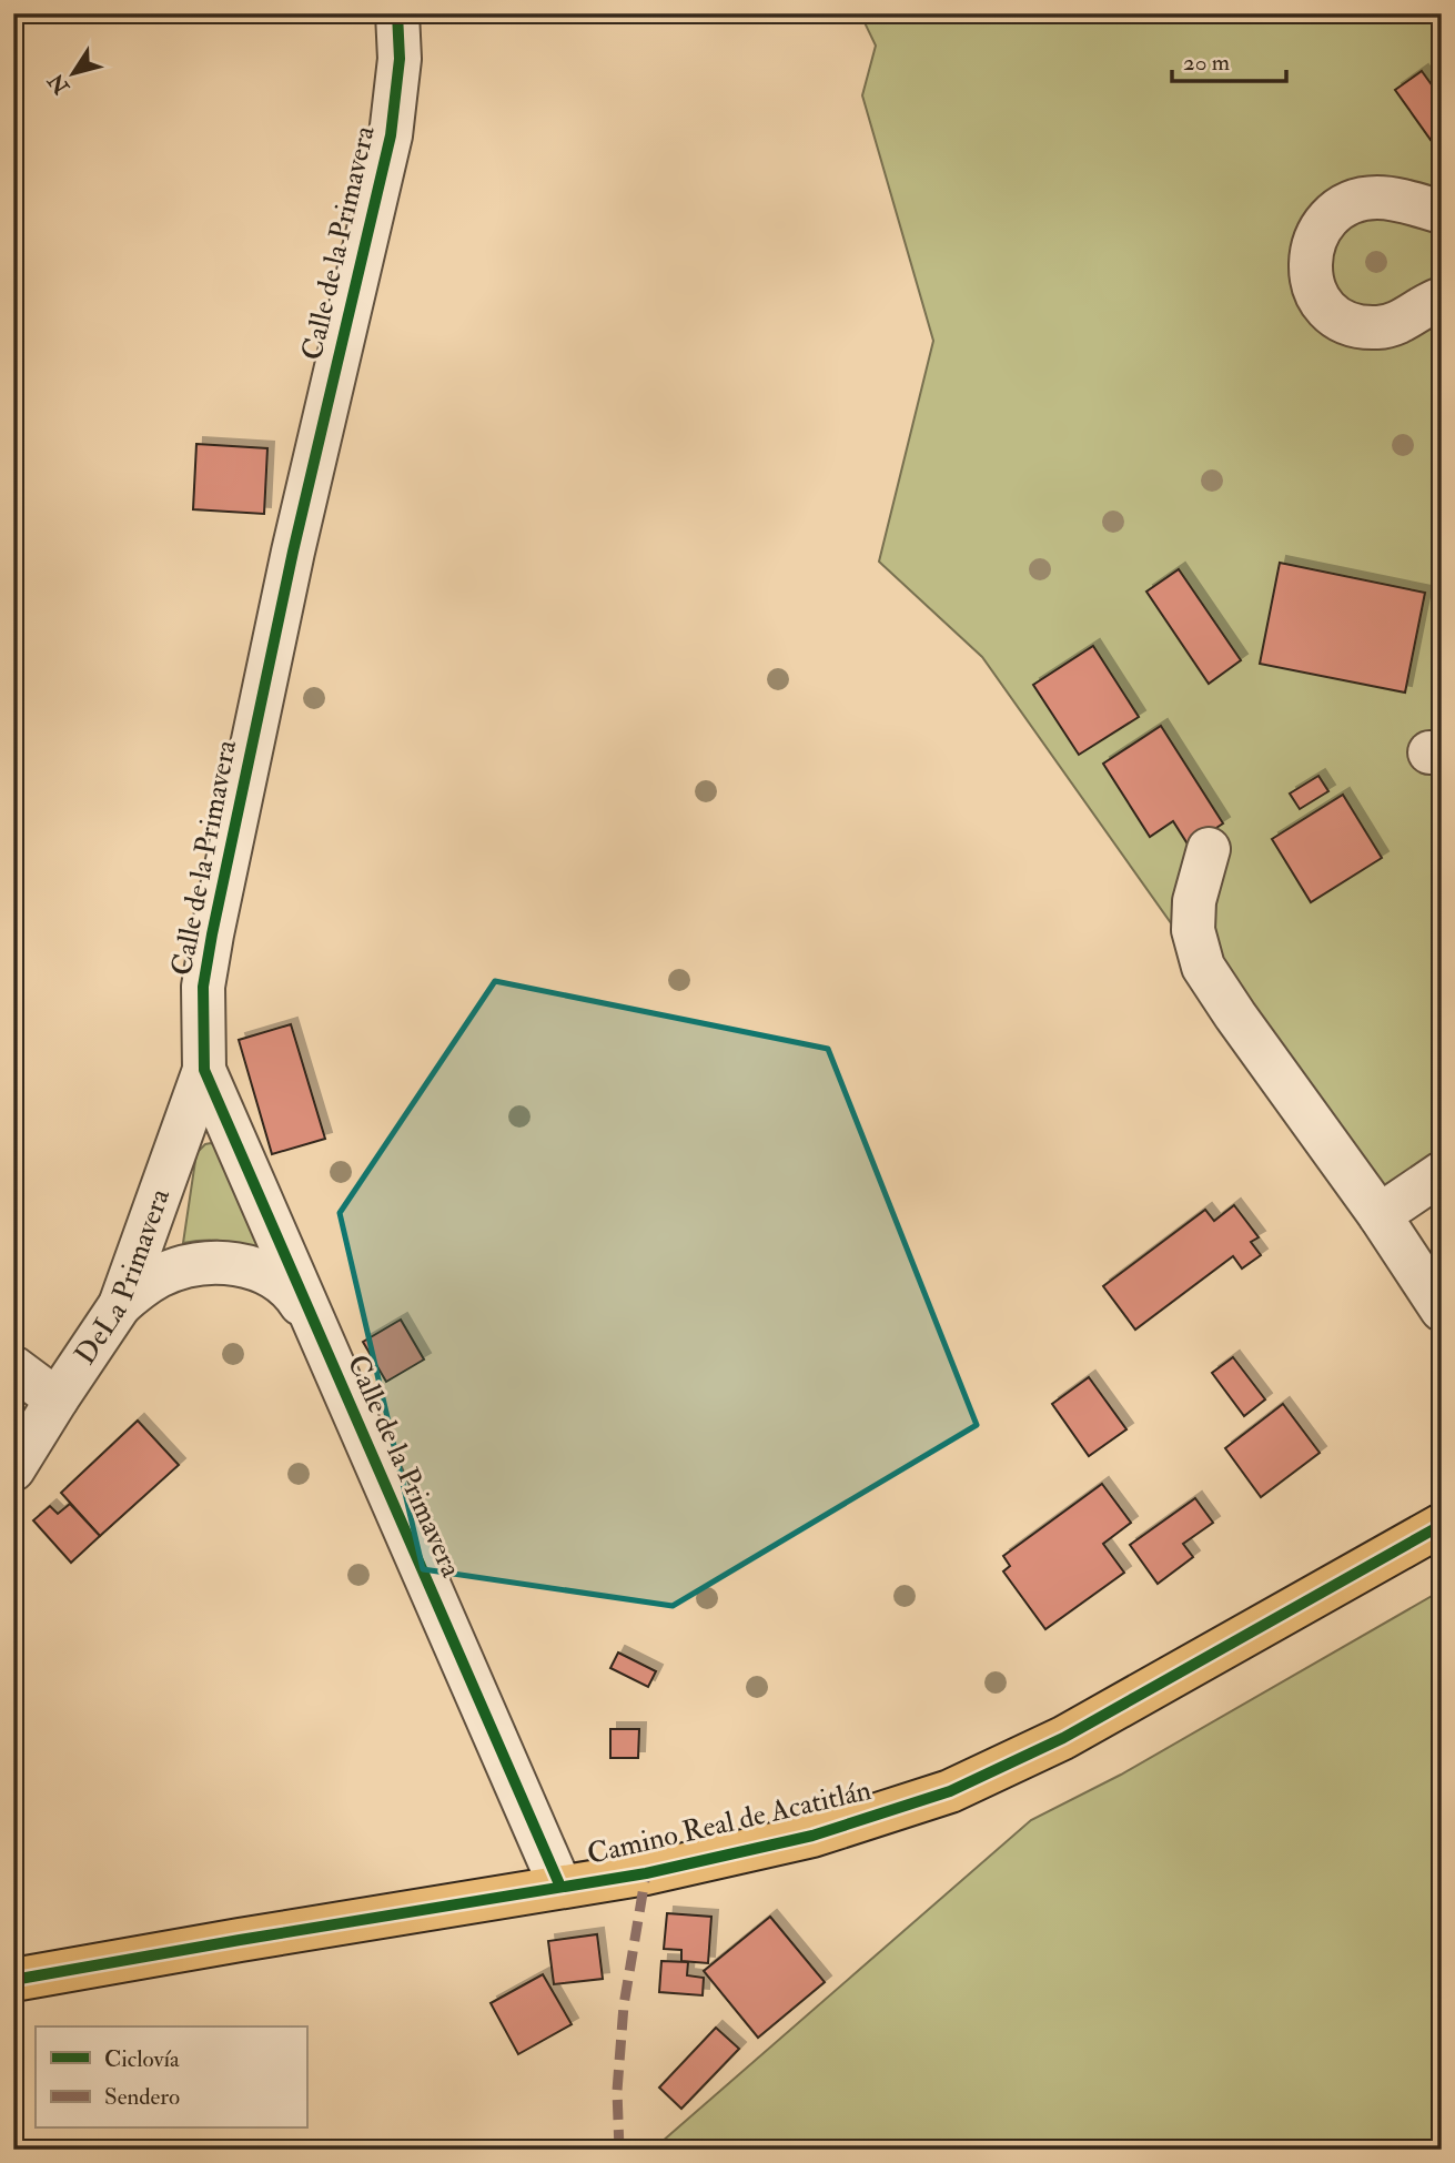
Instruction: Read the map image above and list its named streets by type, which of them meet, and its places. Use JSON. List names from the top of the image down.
{
  "streets": {
    "main road": ["Camino Real de Acatitlán"],
    "street": ["Calle de la Primavera", "DeLa Primavera"]
  },
  "crossings": [
    ["Calle de la Primavera", "DeLa Primavera"],
    ["Calle de la Primavera", "Camino Real de Acatitlán"]
  ],
  "legend": ["Ciclovía", "Sendero"],
  "scale_bar": "20 m",
  "north": "bottom left"
}
